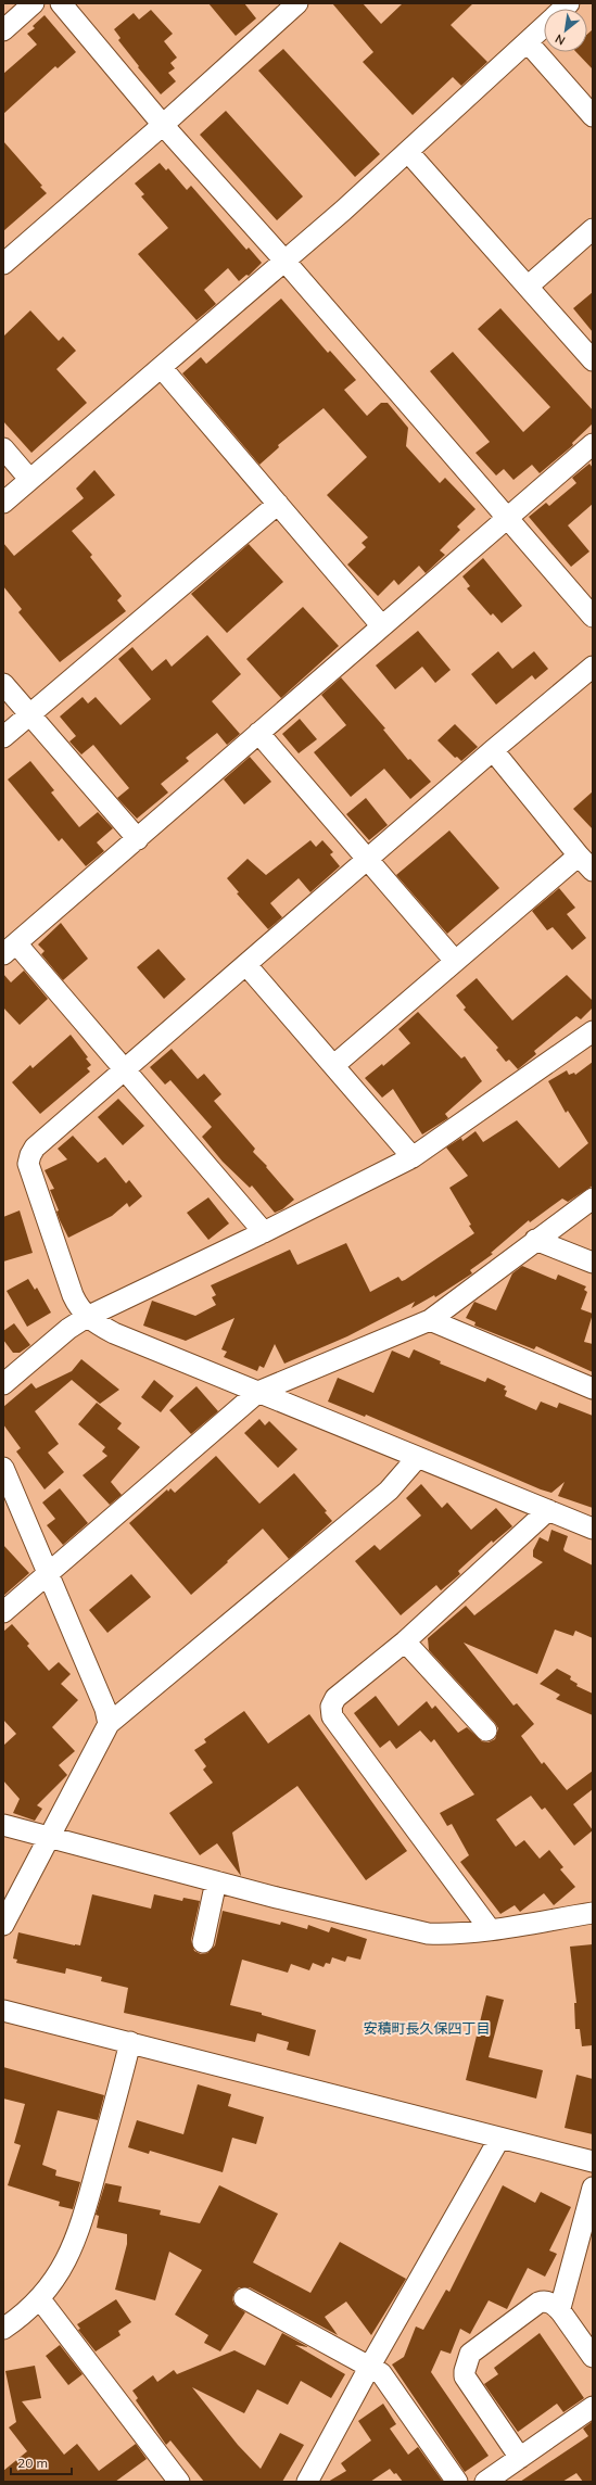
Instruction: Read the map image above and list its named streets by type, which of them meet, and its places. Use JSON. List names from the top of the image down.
{
  "districts": ["安積町長久保四丁目"],
  "scale_bar": "20 m",
  "north": "bottom left"
}
